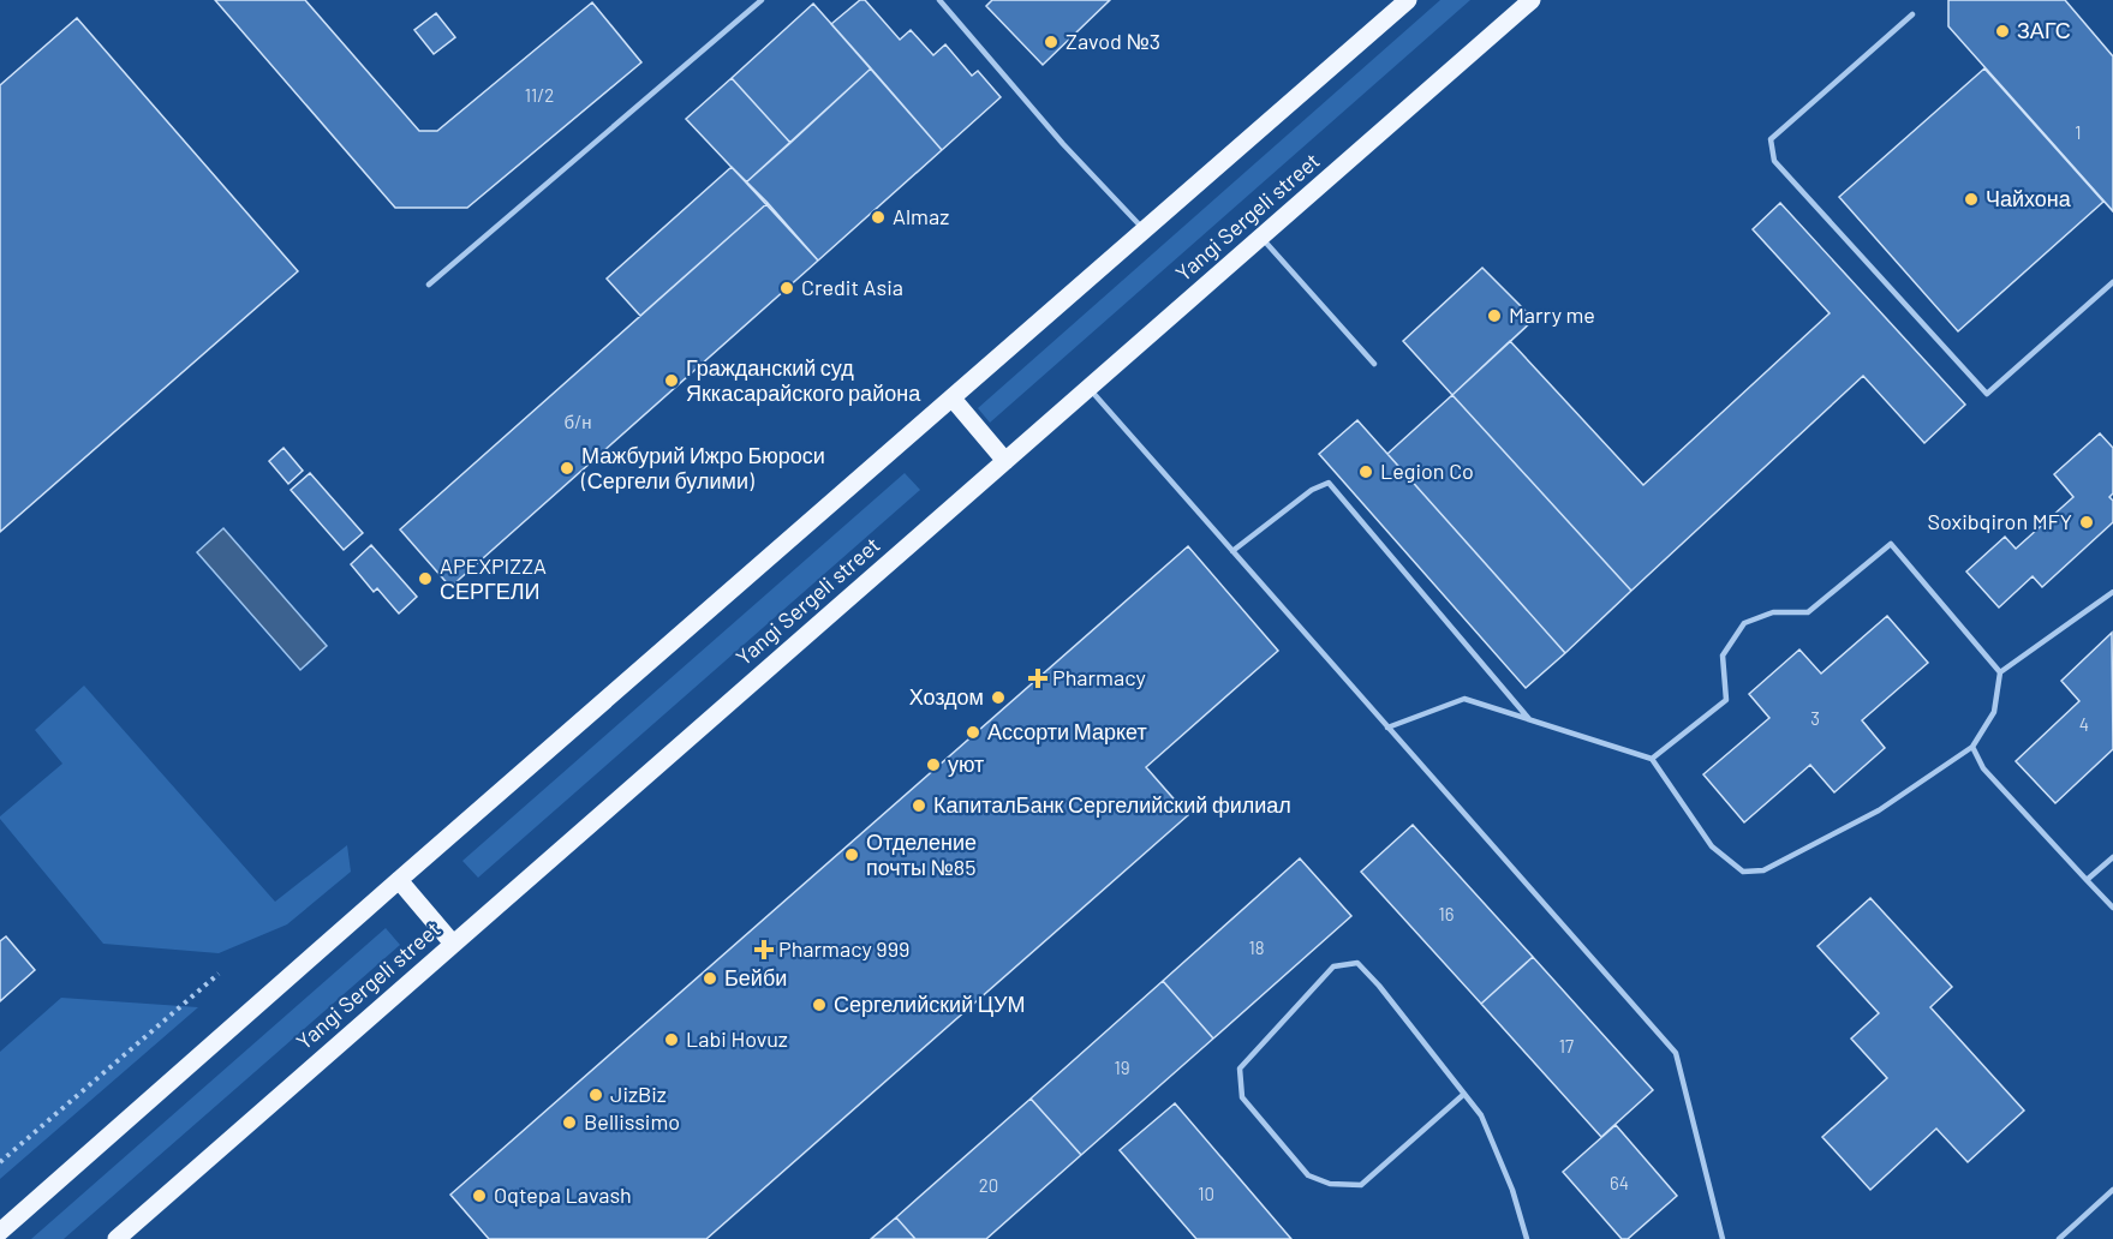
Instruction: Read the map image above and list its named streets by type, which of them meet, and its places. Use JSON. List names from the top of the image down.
{
  "streets": {
    "main road": ["Yangi Sergeli street"]
  },
  "places": {
    "other": [
      "ЗАГС",
      "Zavod №3",
      "Чайхона",
      "Almaz",
      "Credit Asia",
      "Marry me",
      "Гражданский суд Яккасарайского района",
      "Мажбурий Ижро Бюроси (Сергели булими)",
      "Legion Co",
      "Soxibqiron MFY",
      "APEXPIZZA СЕРГЕЛИ",
      "Хоздом",
      "Ассорти Маркет",
      "уют",
      "КапиталБанк Сергелийский филиал",
      "Отделение почты №85",
      "Бейби",
      "Сергелийский ЦУМ",
      "Labi Hovuz",
      "JizBiz",
      "Bellissimo",
      "Oqtepa Lavash"
    ],
    "health": ["Pharmacy", "Pharmacy 999"]
  },
  "house_numbers": [
    "11/2",
    "1",
    "б/н",
    "3",
    "4",
    "16",
    "18",
    "17",
    "19",
    "64",
    "20",
    "10"
  ]
}
